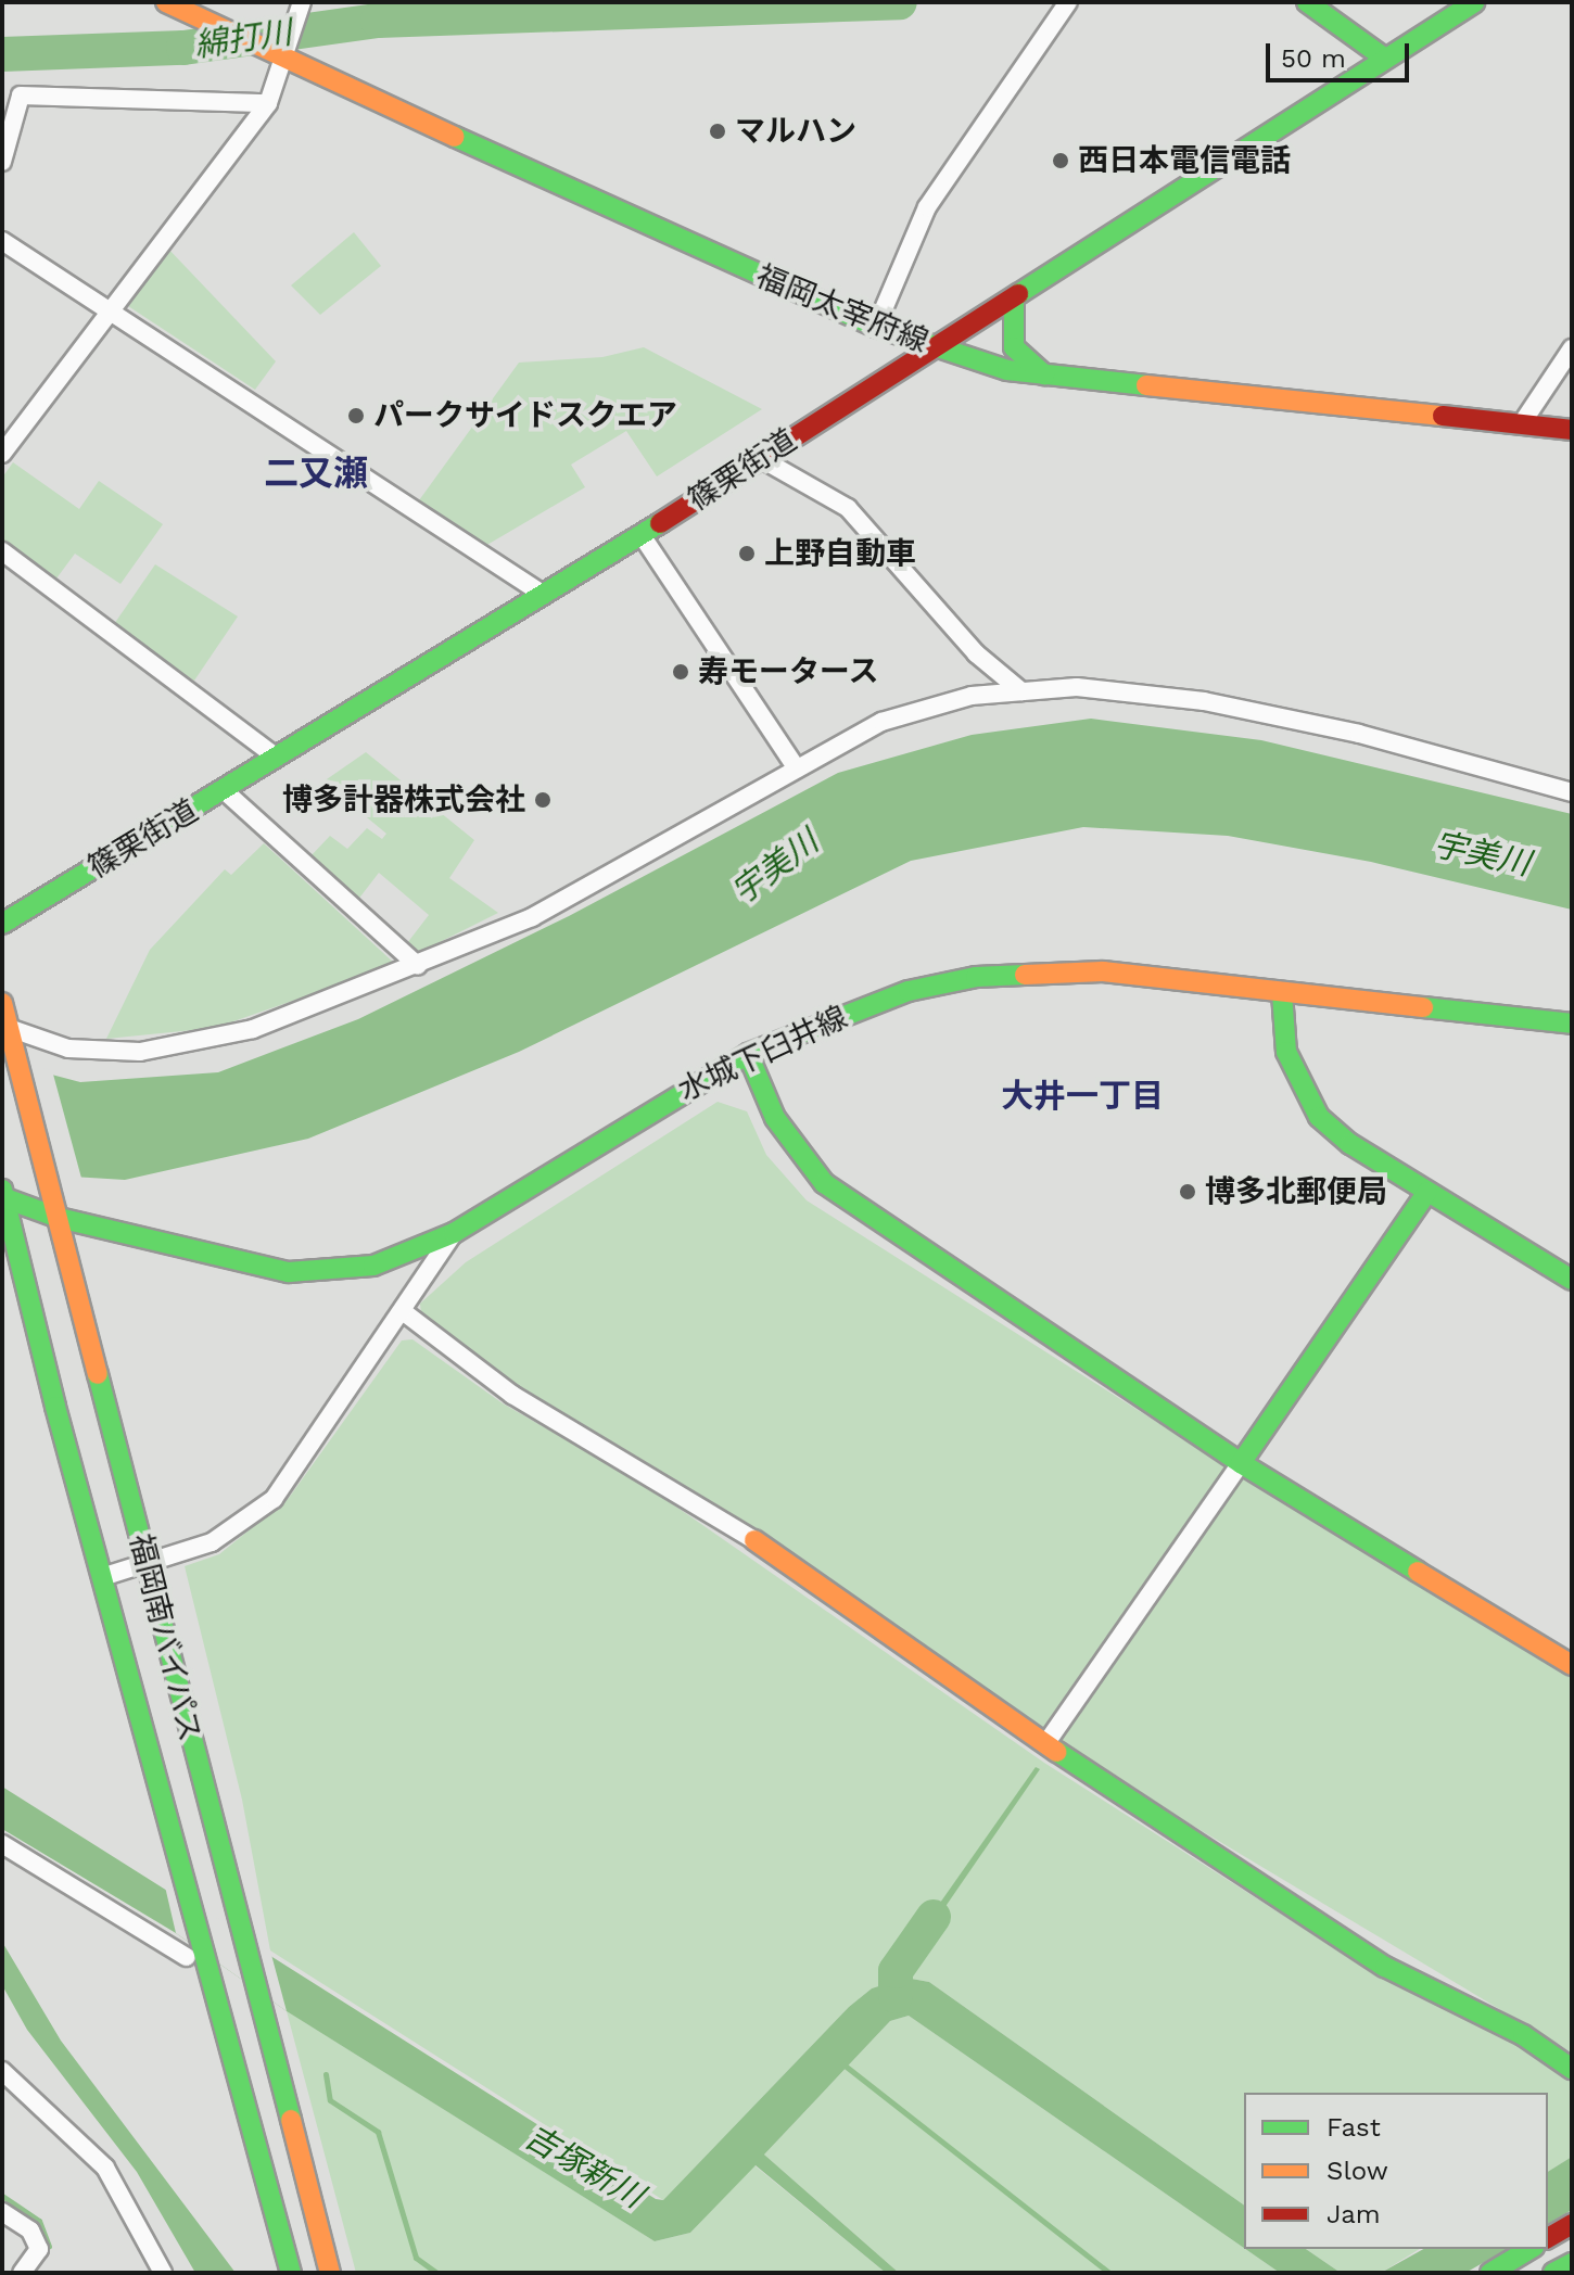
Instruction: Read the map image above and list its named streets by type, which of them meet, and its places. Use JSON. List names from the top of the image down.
{
  "streets": {
    "main road": [
      "福岡太宰府線",
      "篠栗街道",
      "水城下臼井線",
      "福岡南バイパス"
    ]
  },
  "crossings": [
    ["福岡太宰府線", "篠栗街道"],
    ["水城下臼井線", "福岡南バイパス"]
  ],
  "districts": ["二又瀬", "大井一丁目"],
  "water": ["綿打川", "宇美川", "吉塚新川"],
  "places": [
    "マルハン",
    "西日本電信電話",
    "パークサイドスクエア",
    "上野自動車",
    "寿モータース",
    "博多計器株式会社",
    "博多北郵便局"
  ],
  "legend": ["Fast", "Slow", "Jam"],
  "scale_bar": "50 m"
}
